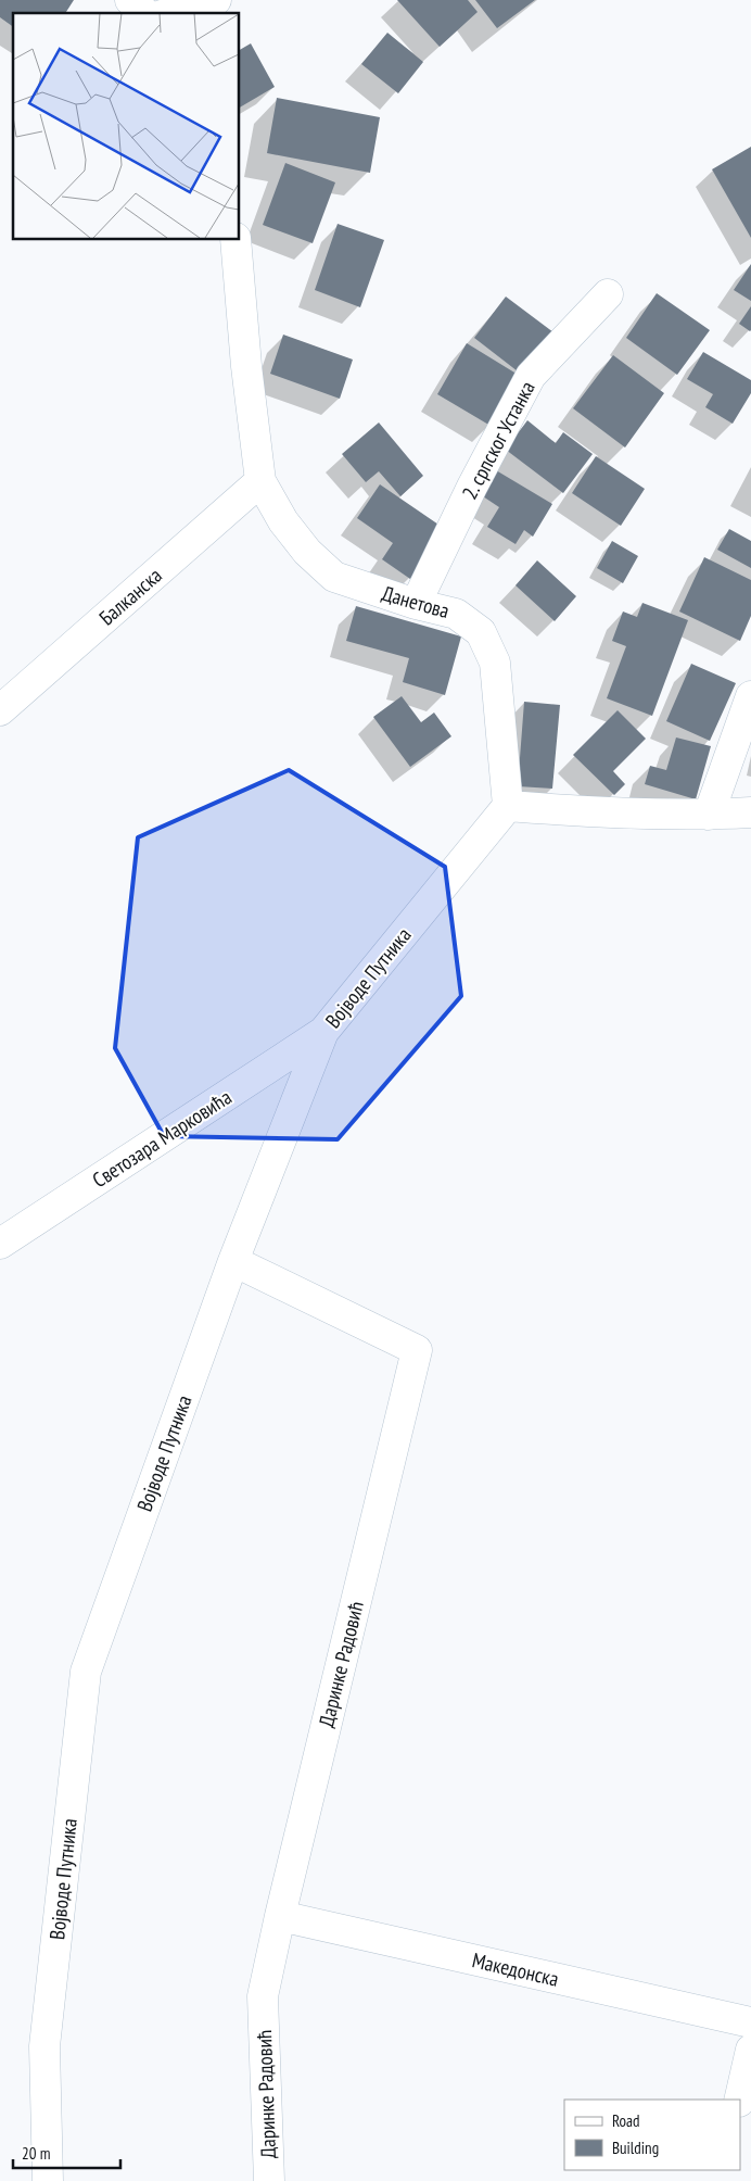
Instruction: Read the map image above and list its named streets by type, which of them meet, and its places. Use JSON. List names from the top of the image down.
{
  "streets": {
    "street": [
      "2. српског Устанка",
      "Балканска",
      "Данетова",
      "Војводе Путника",
      "Светозара Марковића",
      "Даринке Радовић",
      "Македонска"
    ]
  },
  "crossings": [
    ["2. српског Устанка", "Данетова"],
    ["Балканска", "Данетова"],
    ["Данетова", "Војводе Путника"],
    ["Војводе Путника", "Светозара Марковића"],
    ["Војводе Путника", "Даринке Радовић"],
    ["Даринке Радовић", "Македонска"]
  ],
  "legend": ["Road", "Building"],
  "scale_bar": "20 m"
}
